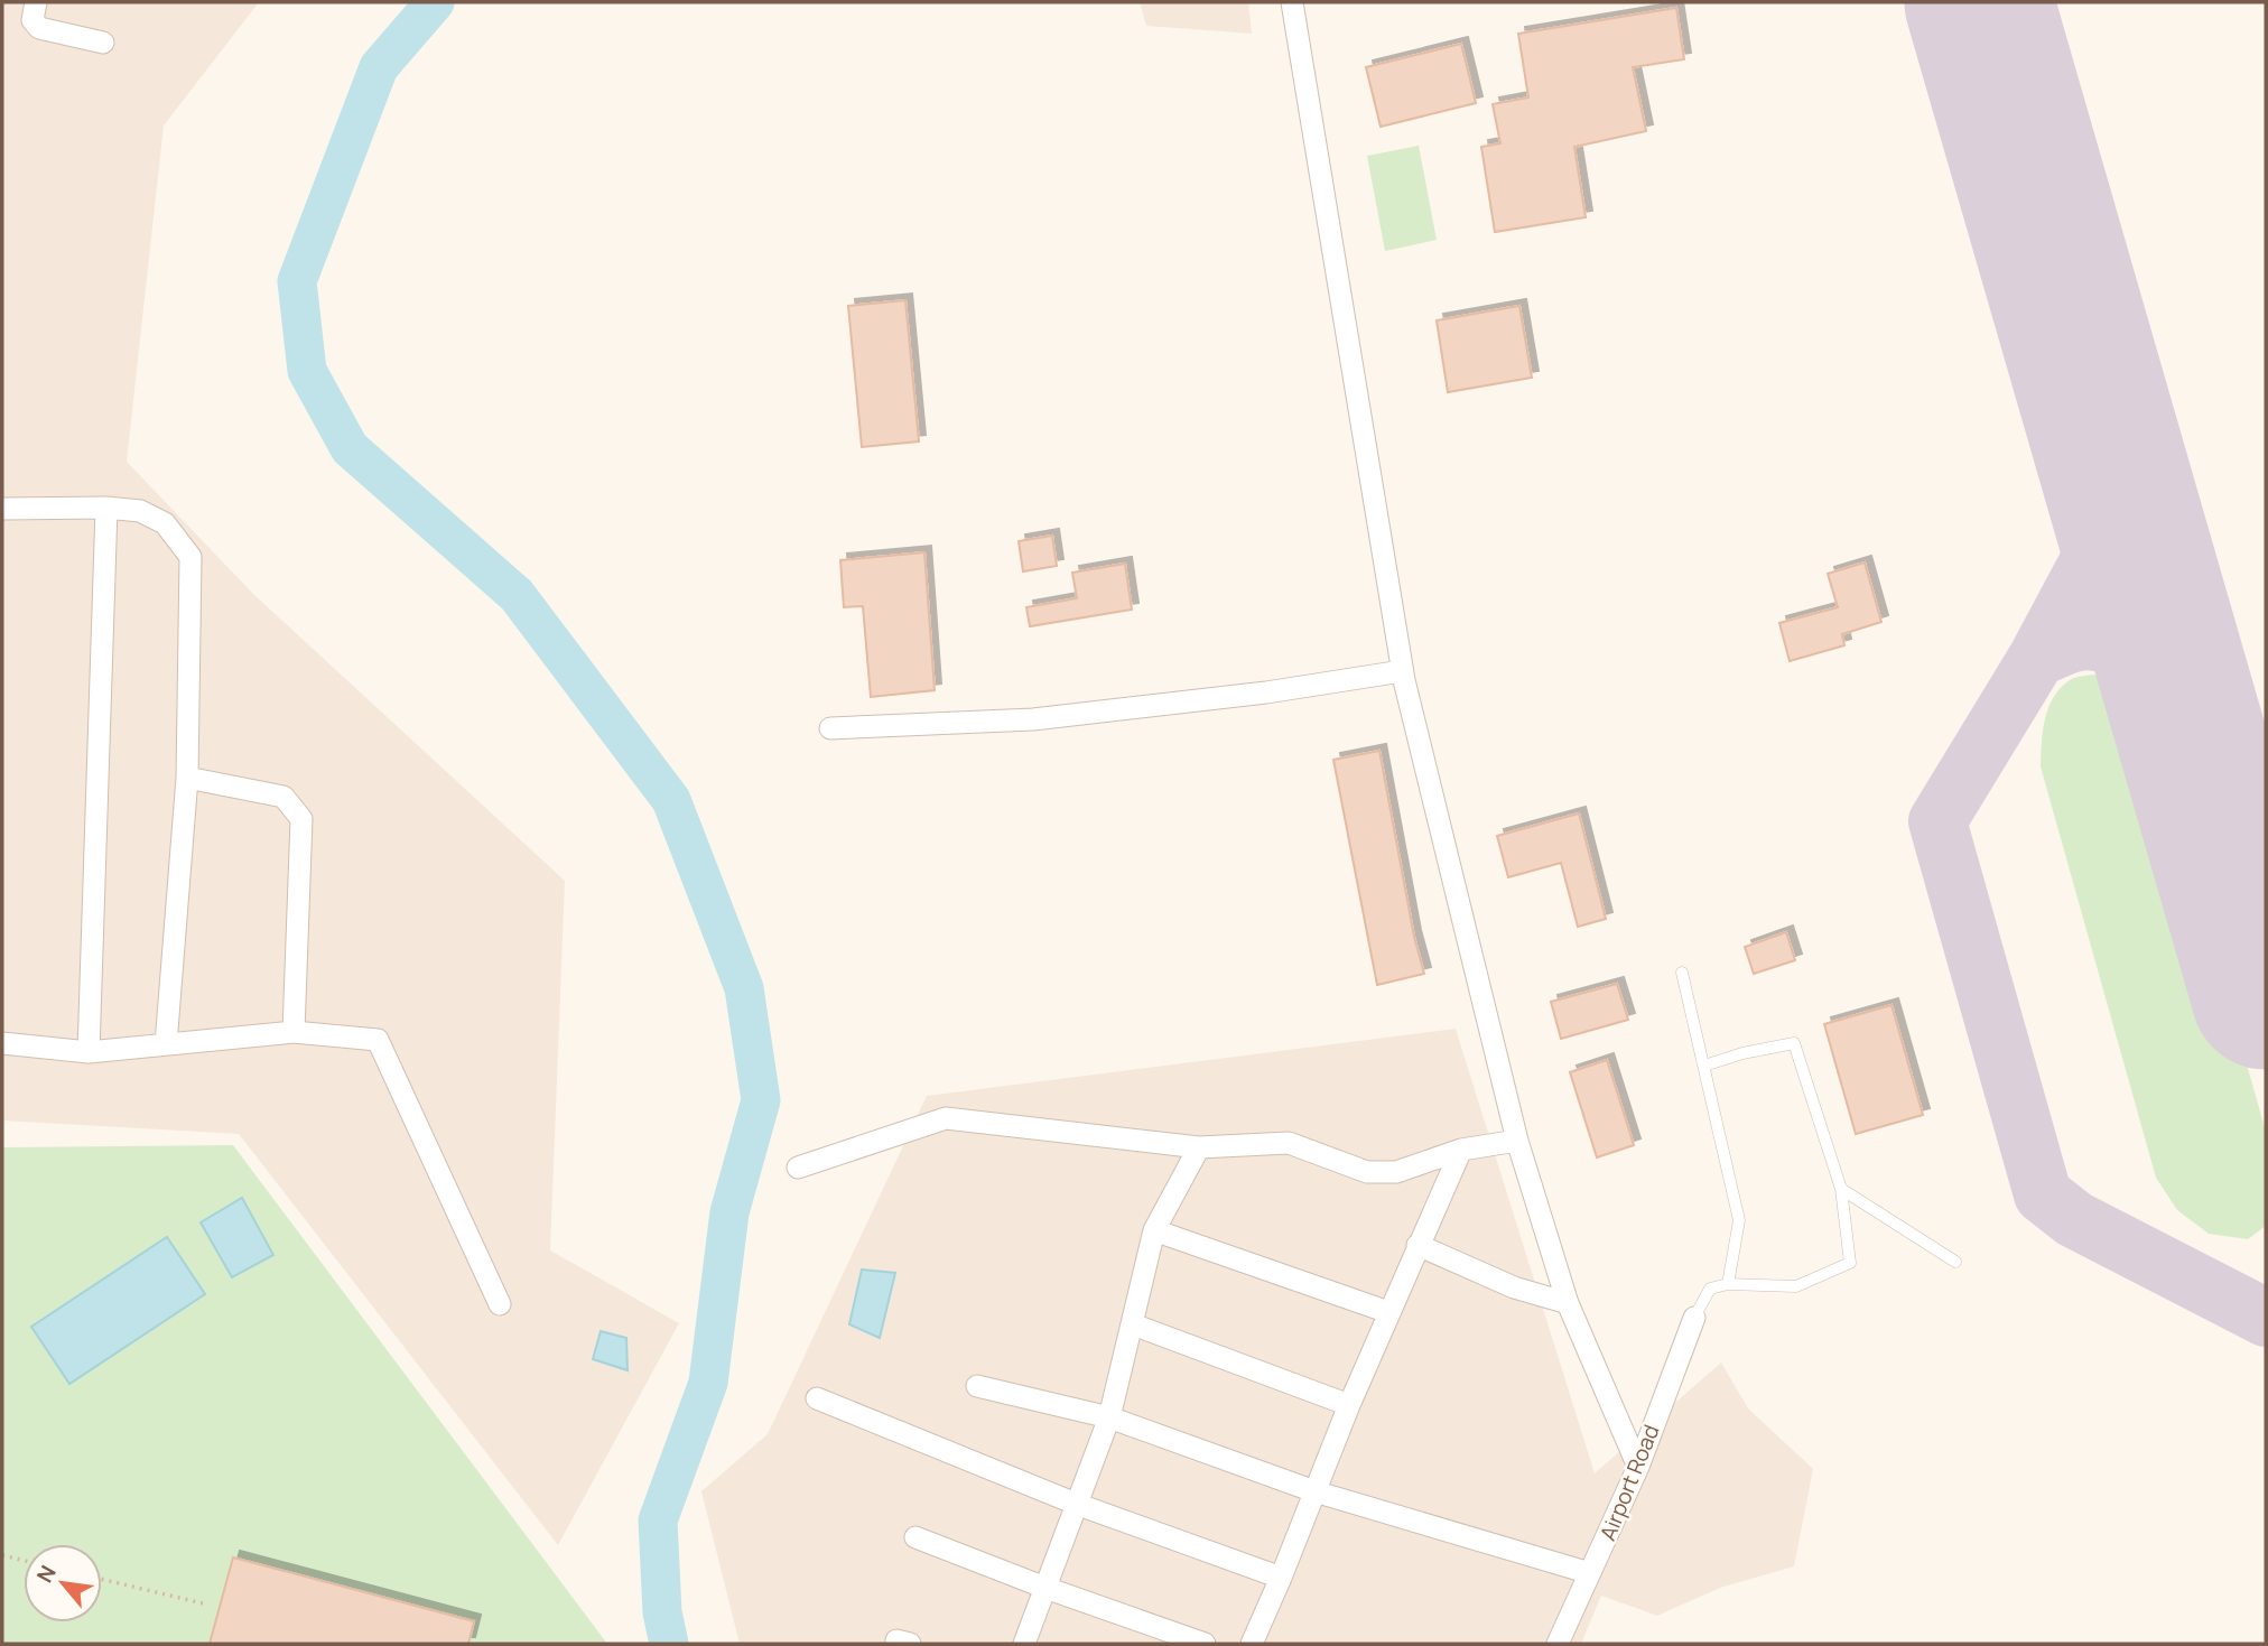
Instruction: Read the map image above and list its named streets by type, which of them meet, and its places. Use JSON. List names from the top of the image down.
{
  "streets": {
    "street": ["Airport Road"]
  },
  "north": "top left"
}
